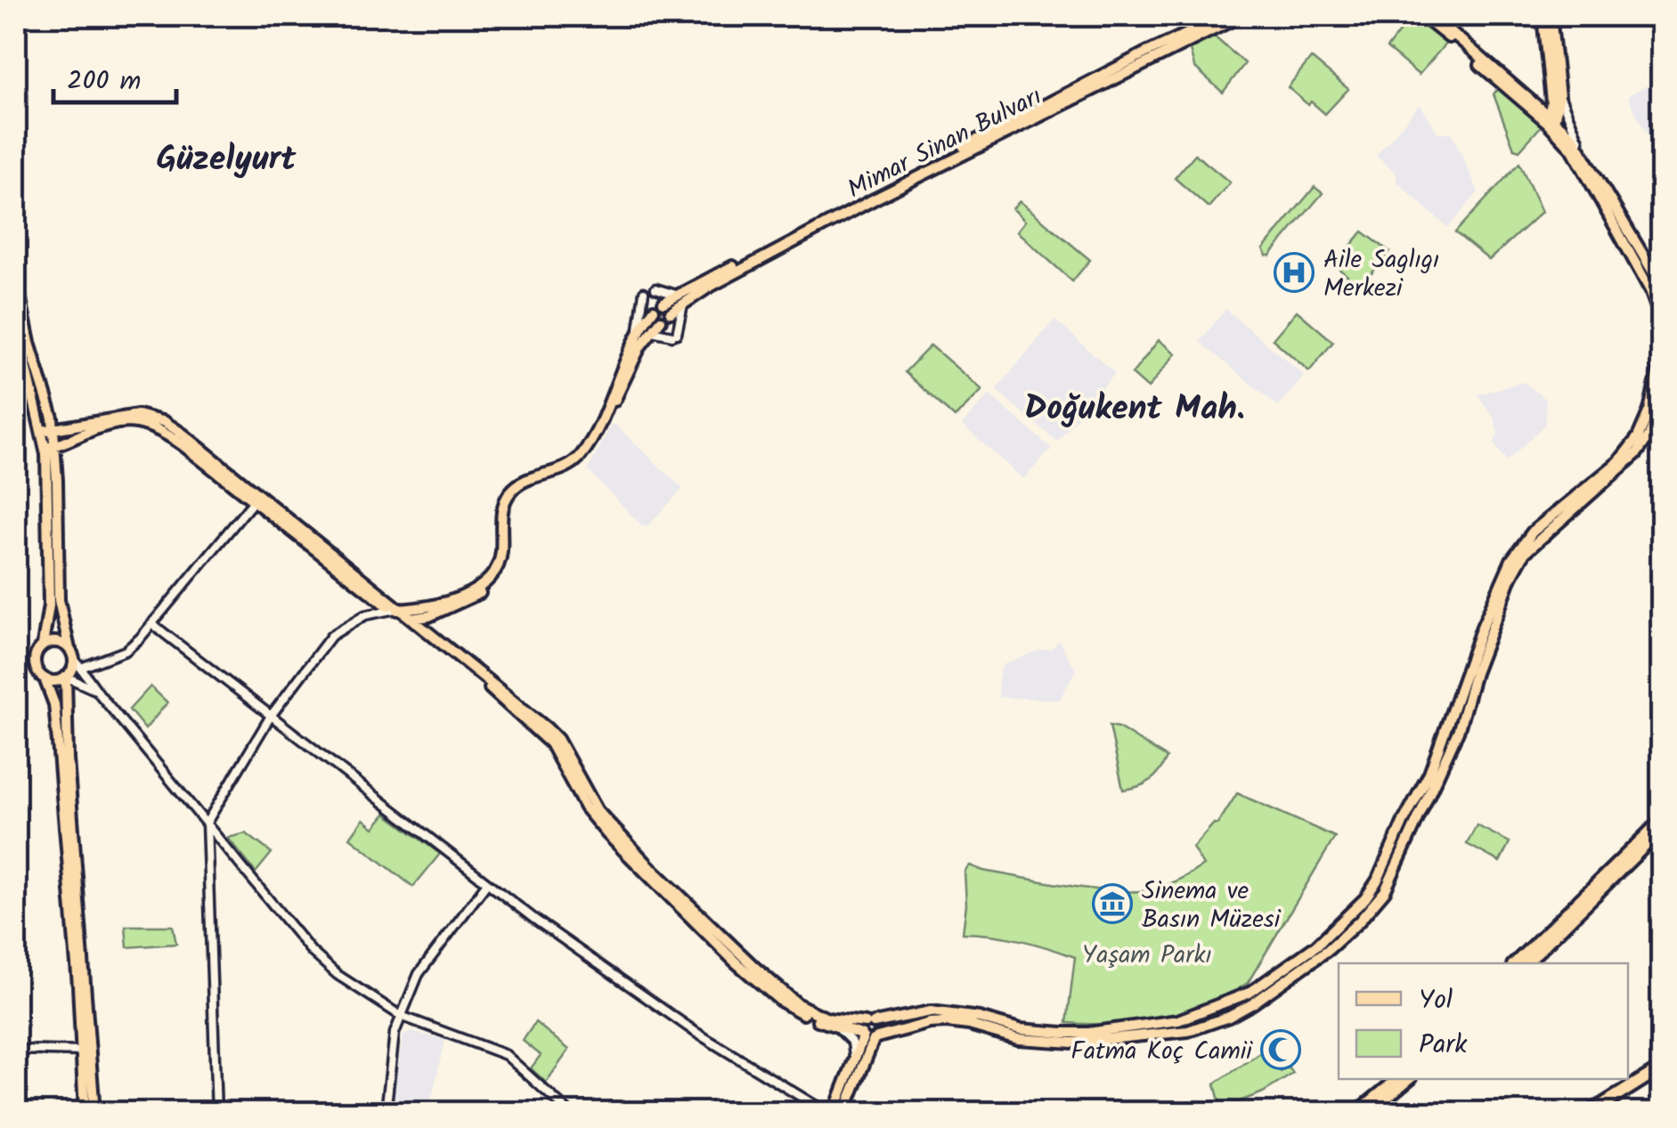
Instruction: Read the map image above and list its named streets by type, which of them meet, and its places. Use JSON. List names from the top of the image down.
{
  "streets": {
    "main road": ["Mimar Sinan Bulvarı"]
  },
  "districts": ["Güzelyurt", "Doğukent Mah."],
  "parks": ["Yaşam Parkı"],
  "places": {
    "hospital": ["Aile Saglıgı Merkezi"],
    "museum": ["Sinema ve Basın Müzesi"],
    "mosque": ["Fatma Koç Camii"]
  },
  "legend": ["Yol", "Park"],
  "scale_bar": "200 m"
}
